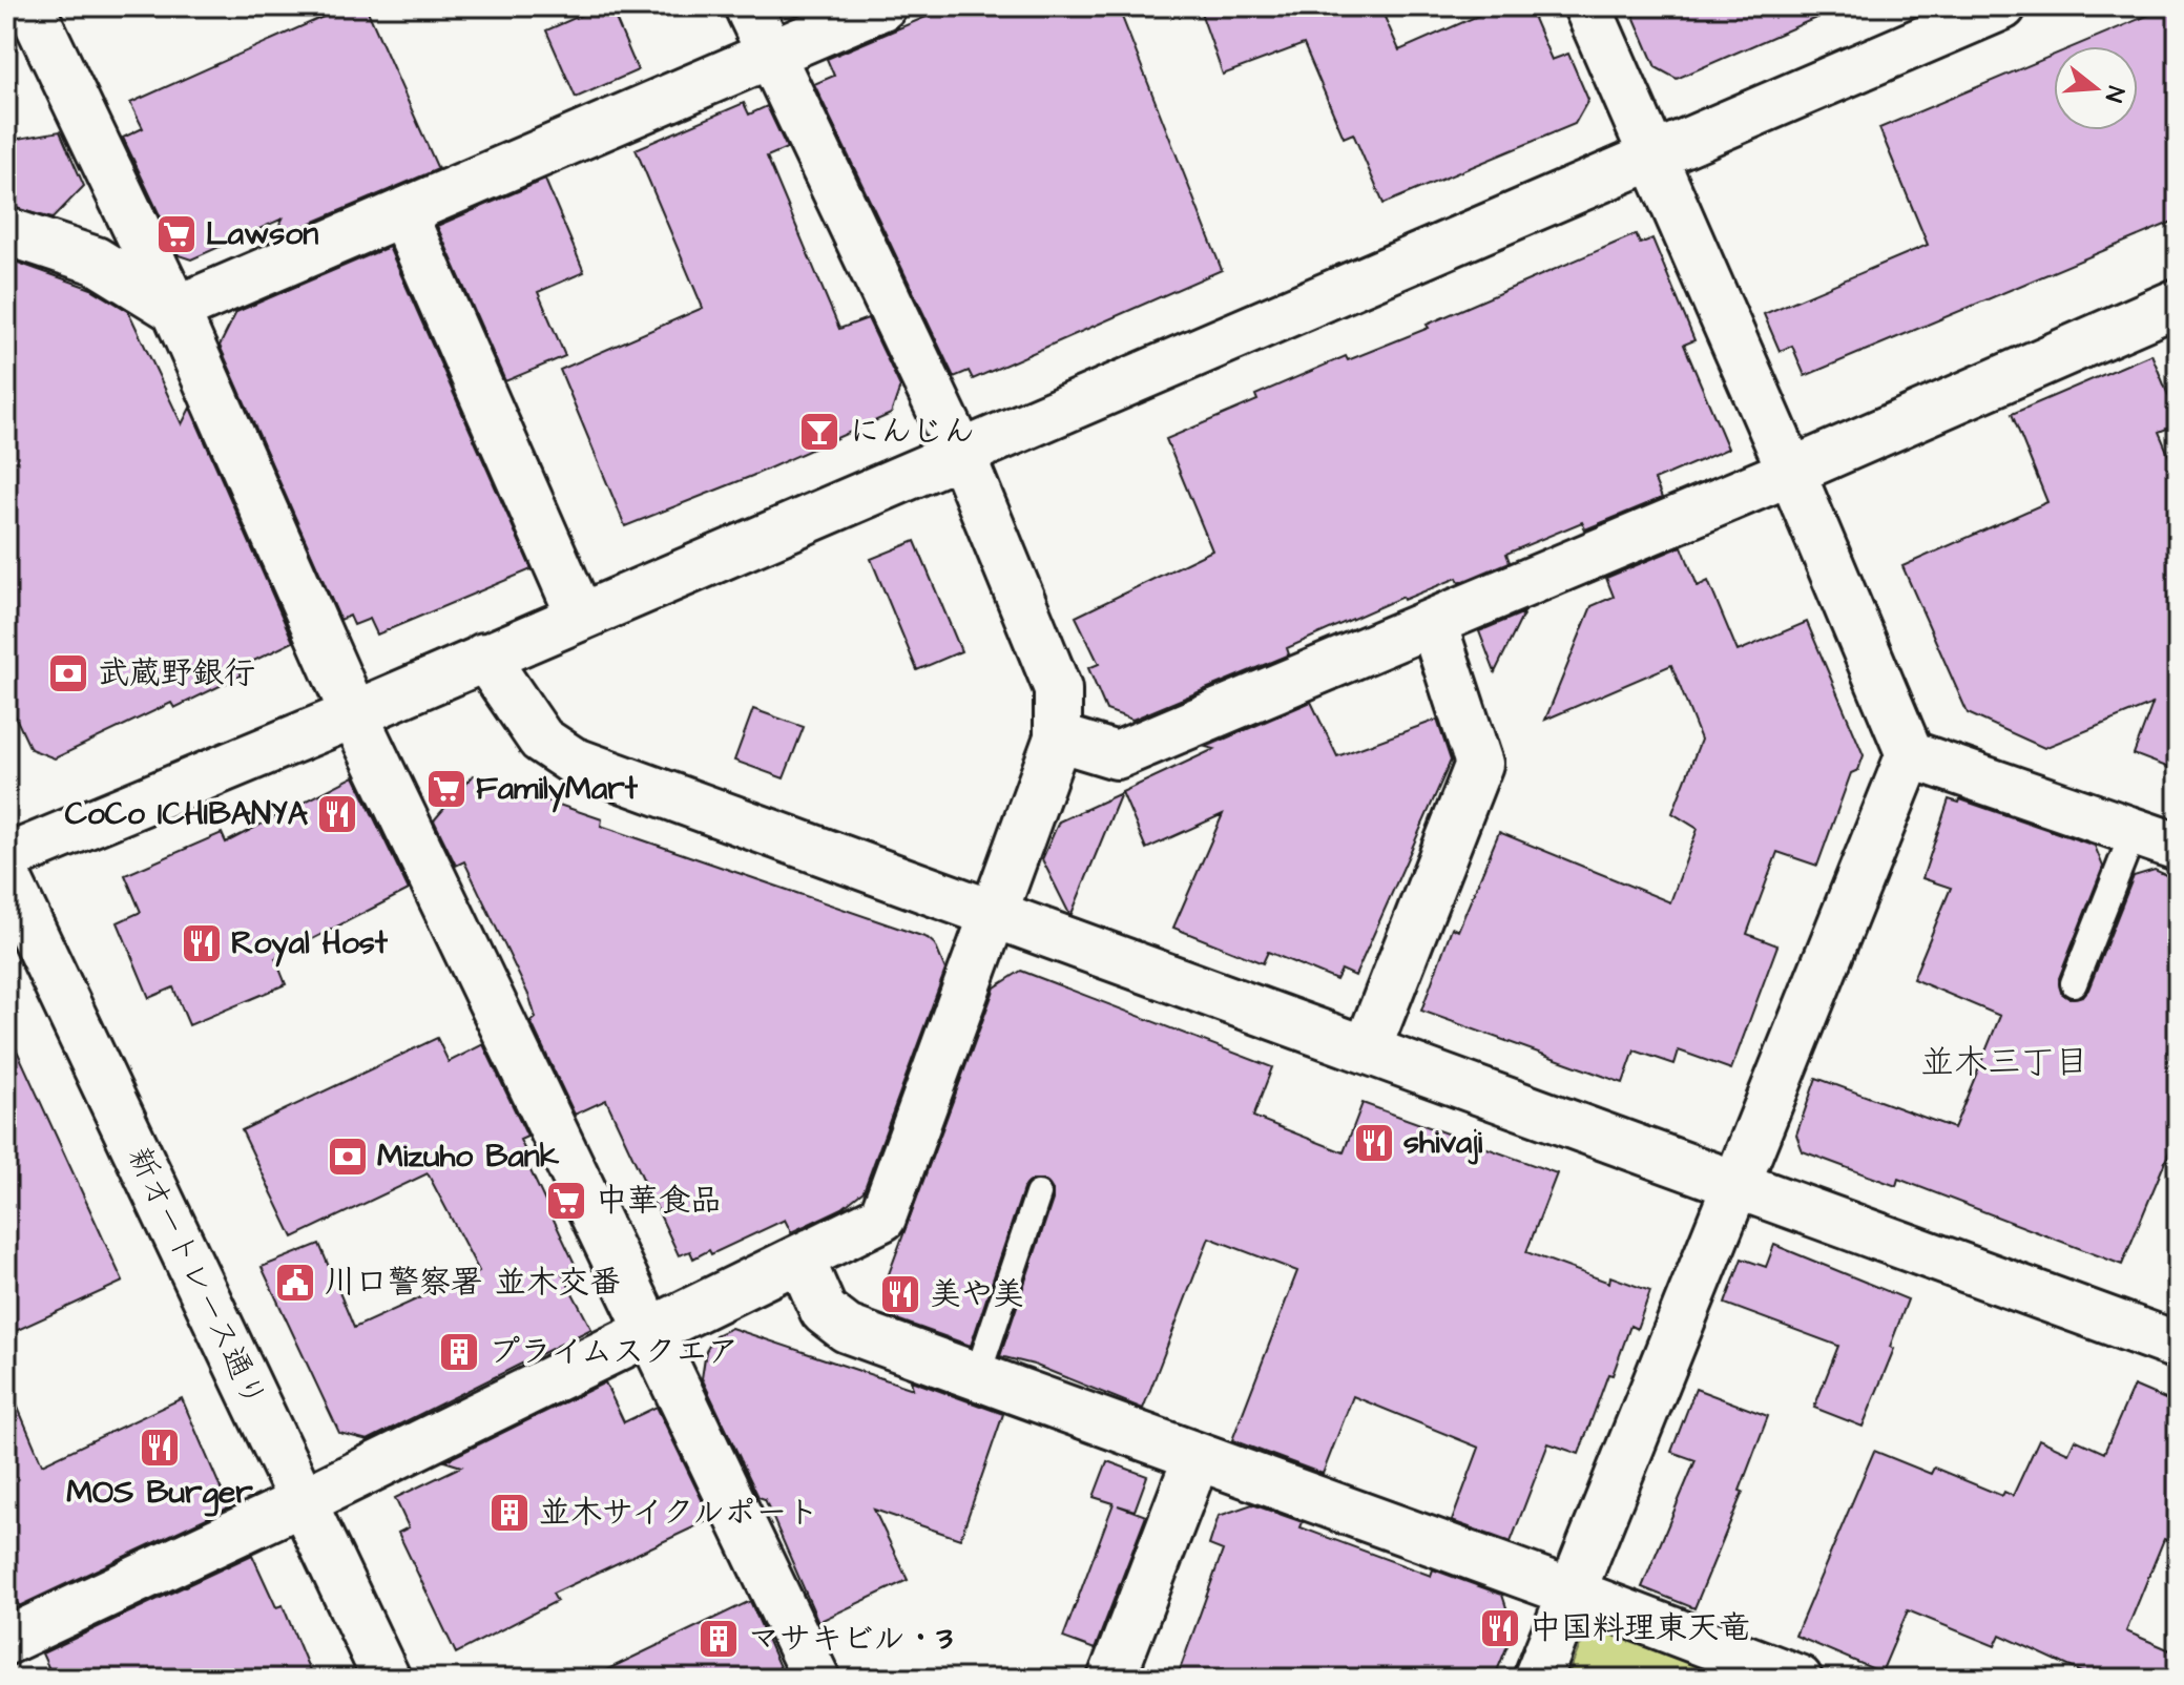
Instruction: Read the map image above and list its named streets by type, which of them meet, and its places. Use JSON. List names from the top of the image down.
{
  "streets": {
    "street": ["新オートレース通り"]
  },
  "districts": ["並木三丁目"],
  "places": {
    "supermarket": ["Lawson", "FamilyMart", "中華食品"],
    "bar": ["にんじん"],
    "bank": ["武蔵野銀行", "Mizuho Bank"],
    "restaurant": [
      "CoCo ICHIBANYA",
      "Royal Host",
      "shivaji",
      "美や美",
      "MOS Burger",
      "中国料理東天竜"
    ],
    "public building": ["川口警察署 並木交番"],
    "building": ["プライムスクエア", "並木サイクルポート", "マサキビル・3"]
  },
  "north": "right"
}
